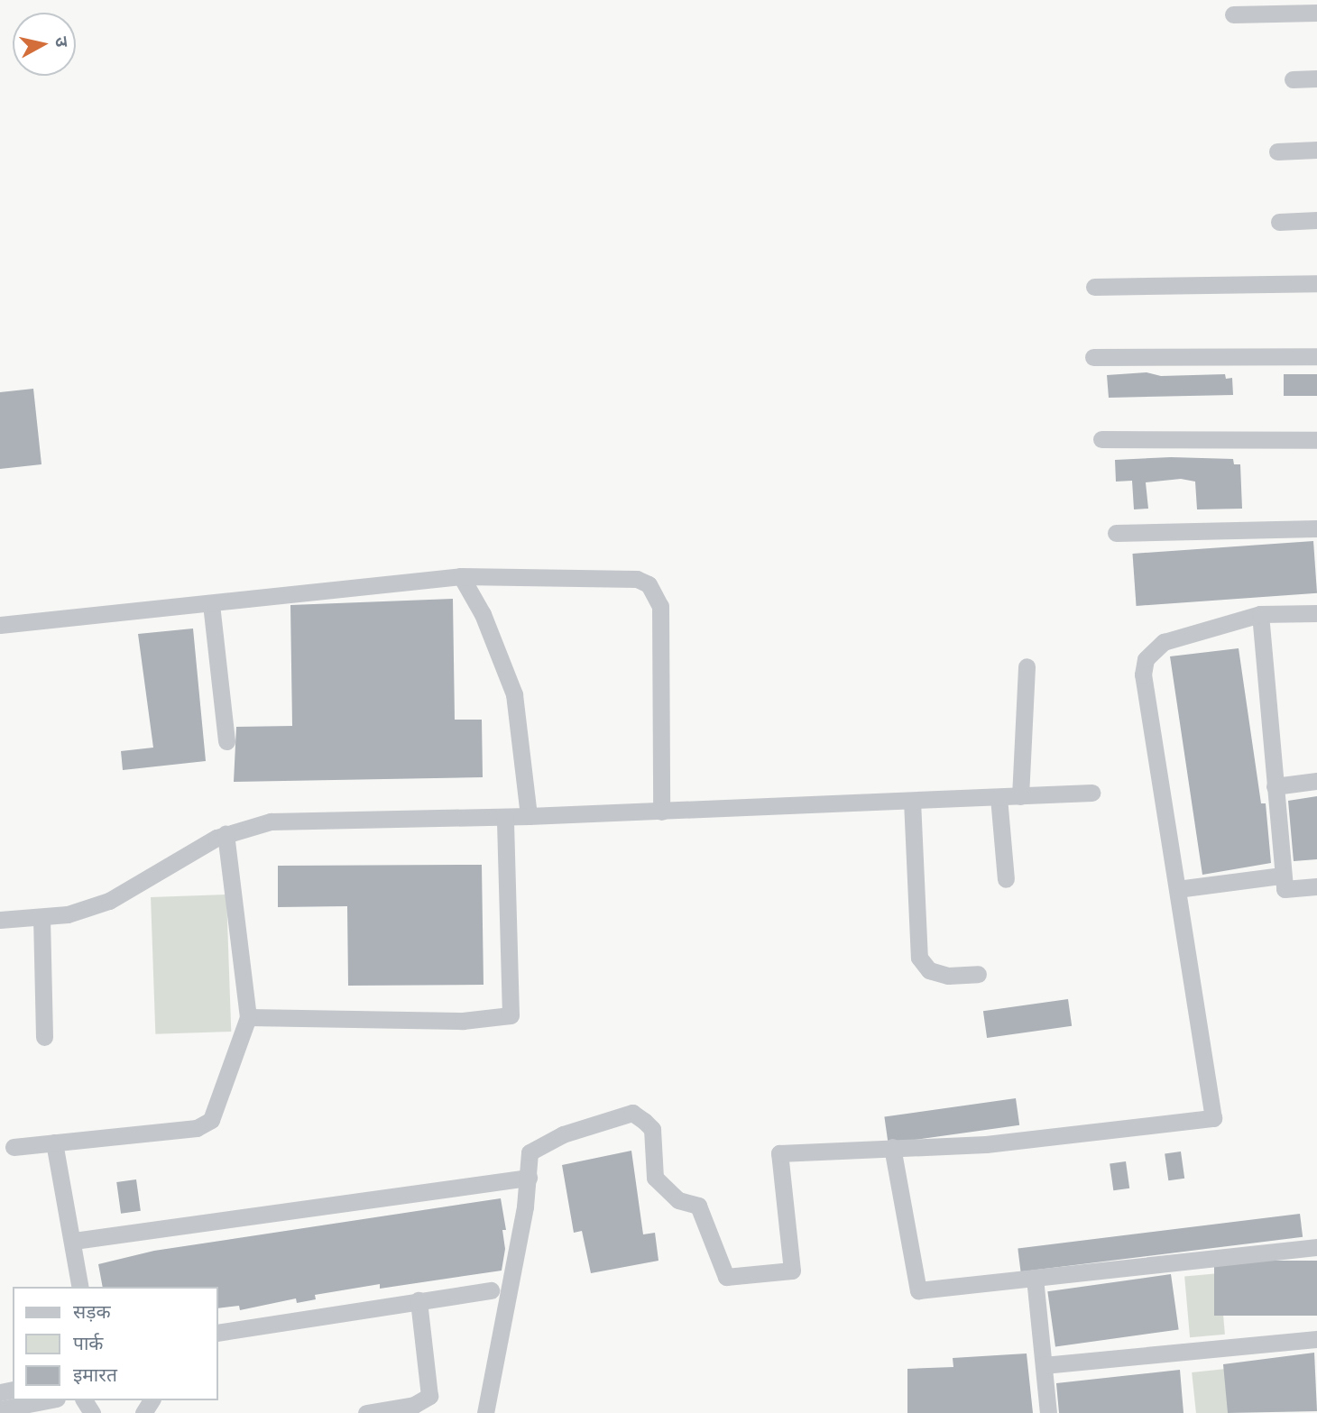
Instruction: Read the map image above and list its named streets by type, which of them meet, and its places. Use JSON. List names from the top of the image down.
{
  "legend": ["सड़क", "पार्क", "इमारत"],
  "north": "right"
}
